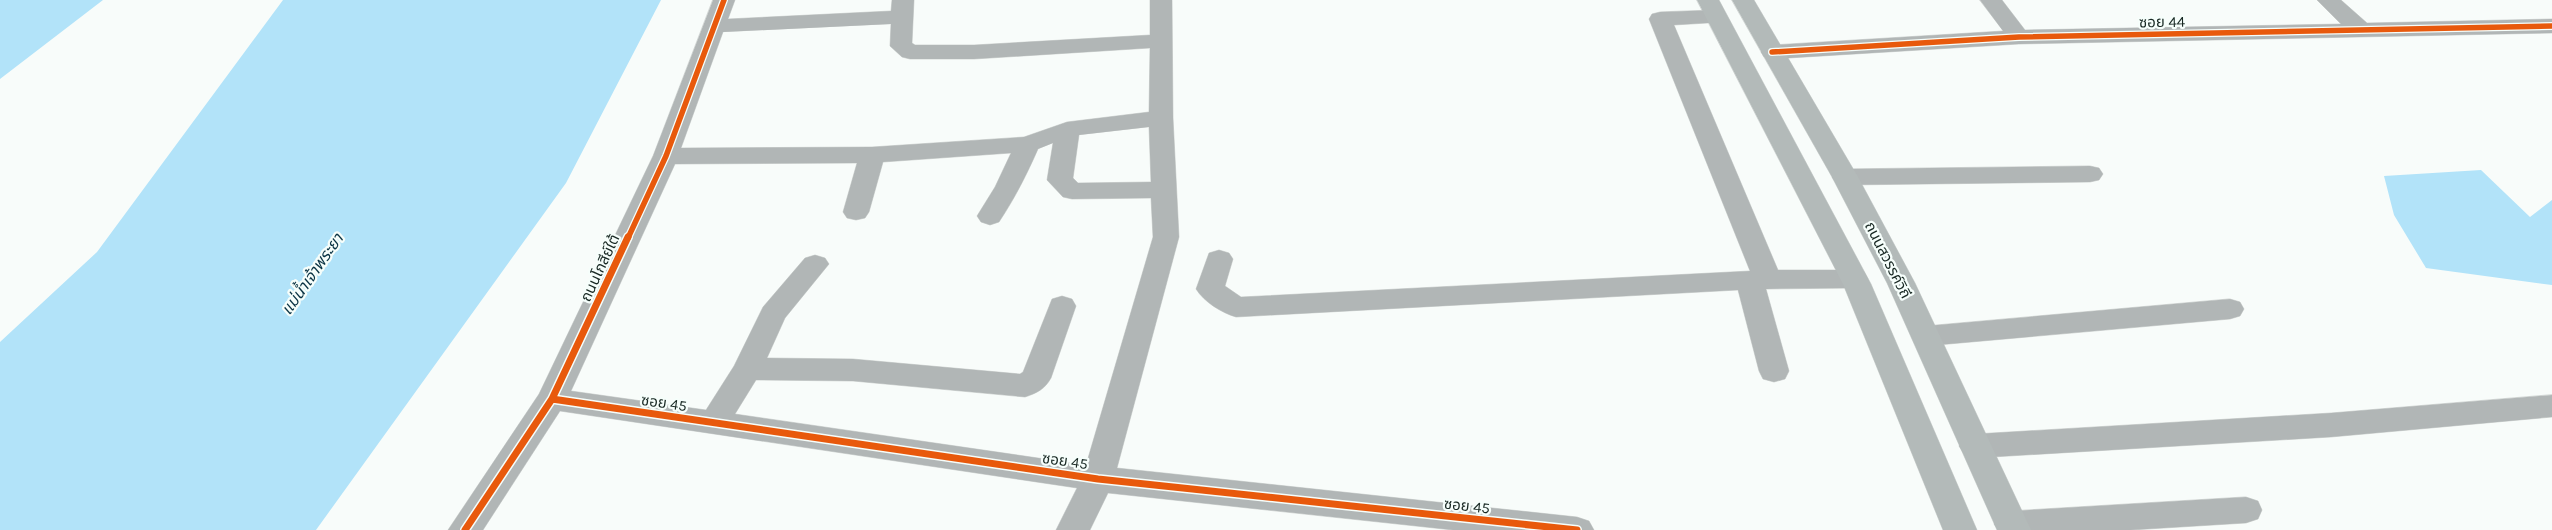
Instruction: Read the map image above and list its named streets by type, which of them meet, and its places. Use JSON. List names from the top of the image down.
{
  "streets": {
    "main road": ["ถนนสวรรค์วิถี"],
    "street": ["ซอย 44", "ถนนโกสีย์ใต้", "ซอย 45"]
  },
  "crossings": [
    ["ซอย 44", "ถนนสวรรค์วิถี"],
    ["ถนนโกสีย์ใต้", "ซอย 45"]
  ],
  "water": ["แม่น้ำเจ้าพระยา"]
}
